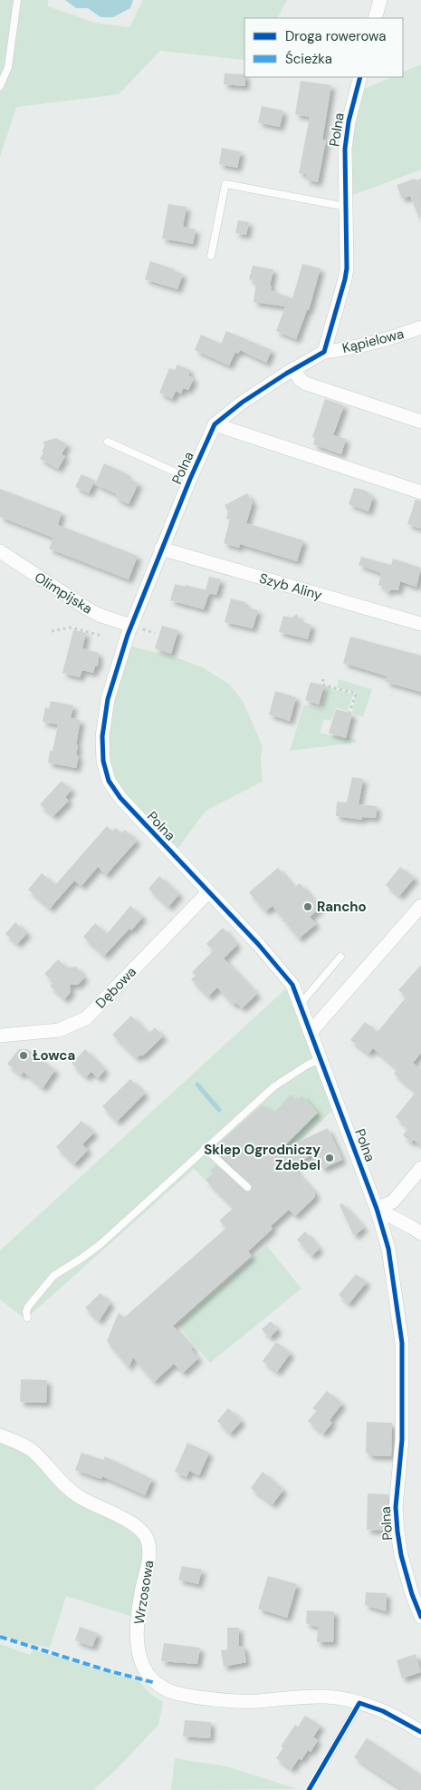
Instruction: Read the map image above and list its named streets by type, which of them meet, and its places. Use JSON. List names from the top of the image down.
{
  "streets": {
    "street": [
      "Polna",
      "Kąpielowa",
      "Szyb Aliny",
      "Olimpijska",
      "Dębowa",
      "Wrzosowa"
    ]
  },
  "crossings": [
    ["Polna", "Kąpielowa"],
    ["Polna", "Szyb Aliny"],
    ["Polna", "Olimpijska"],
    ["Polna", "Dębowa"]
  ],
  "places": ["Rancho", "Łowca", "Sklep Ogrodniczy Zdebel"],
  "legend": ["Droga rowerowa", "Ścieżka"]
}
